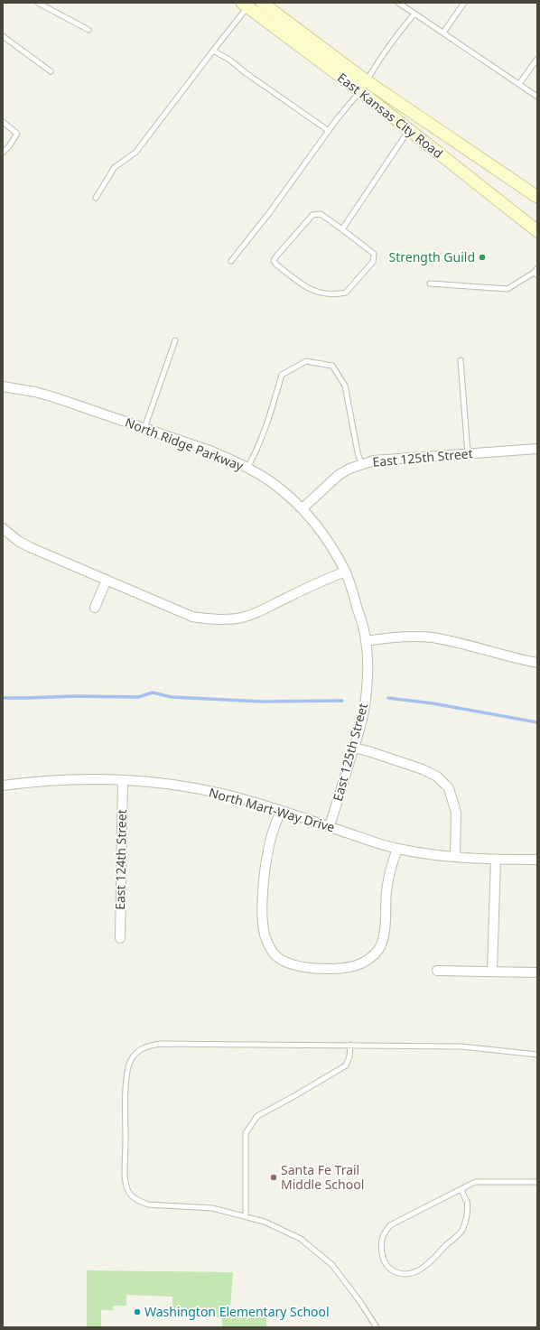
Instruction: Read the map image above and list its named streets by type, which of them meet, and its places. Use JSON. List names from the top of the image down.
{
  "streets": {
    "main road": ["East Kansas City Road"],
    "street": [
      "North Ridge Parkway",
      "East 125th Street",
      "North Mart-Way Drive",
      "East 124th Street"
    ]
  },
  "crossings": [
    ["North Ridge Parkway", "East 125th Street"],
    ["East 125th Street", "North Mart-Way Drive"],
    ["North Mart-Way Drive", "East 124th Street"]
  ],
  "places": ["Strength Guild", "Santa Fe Trail Middle School", "Washington Elementary School"]
}
